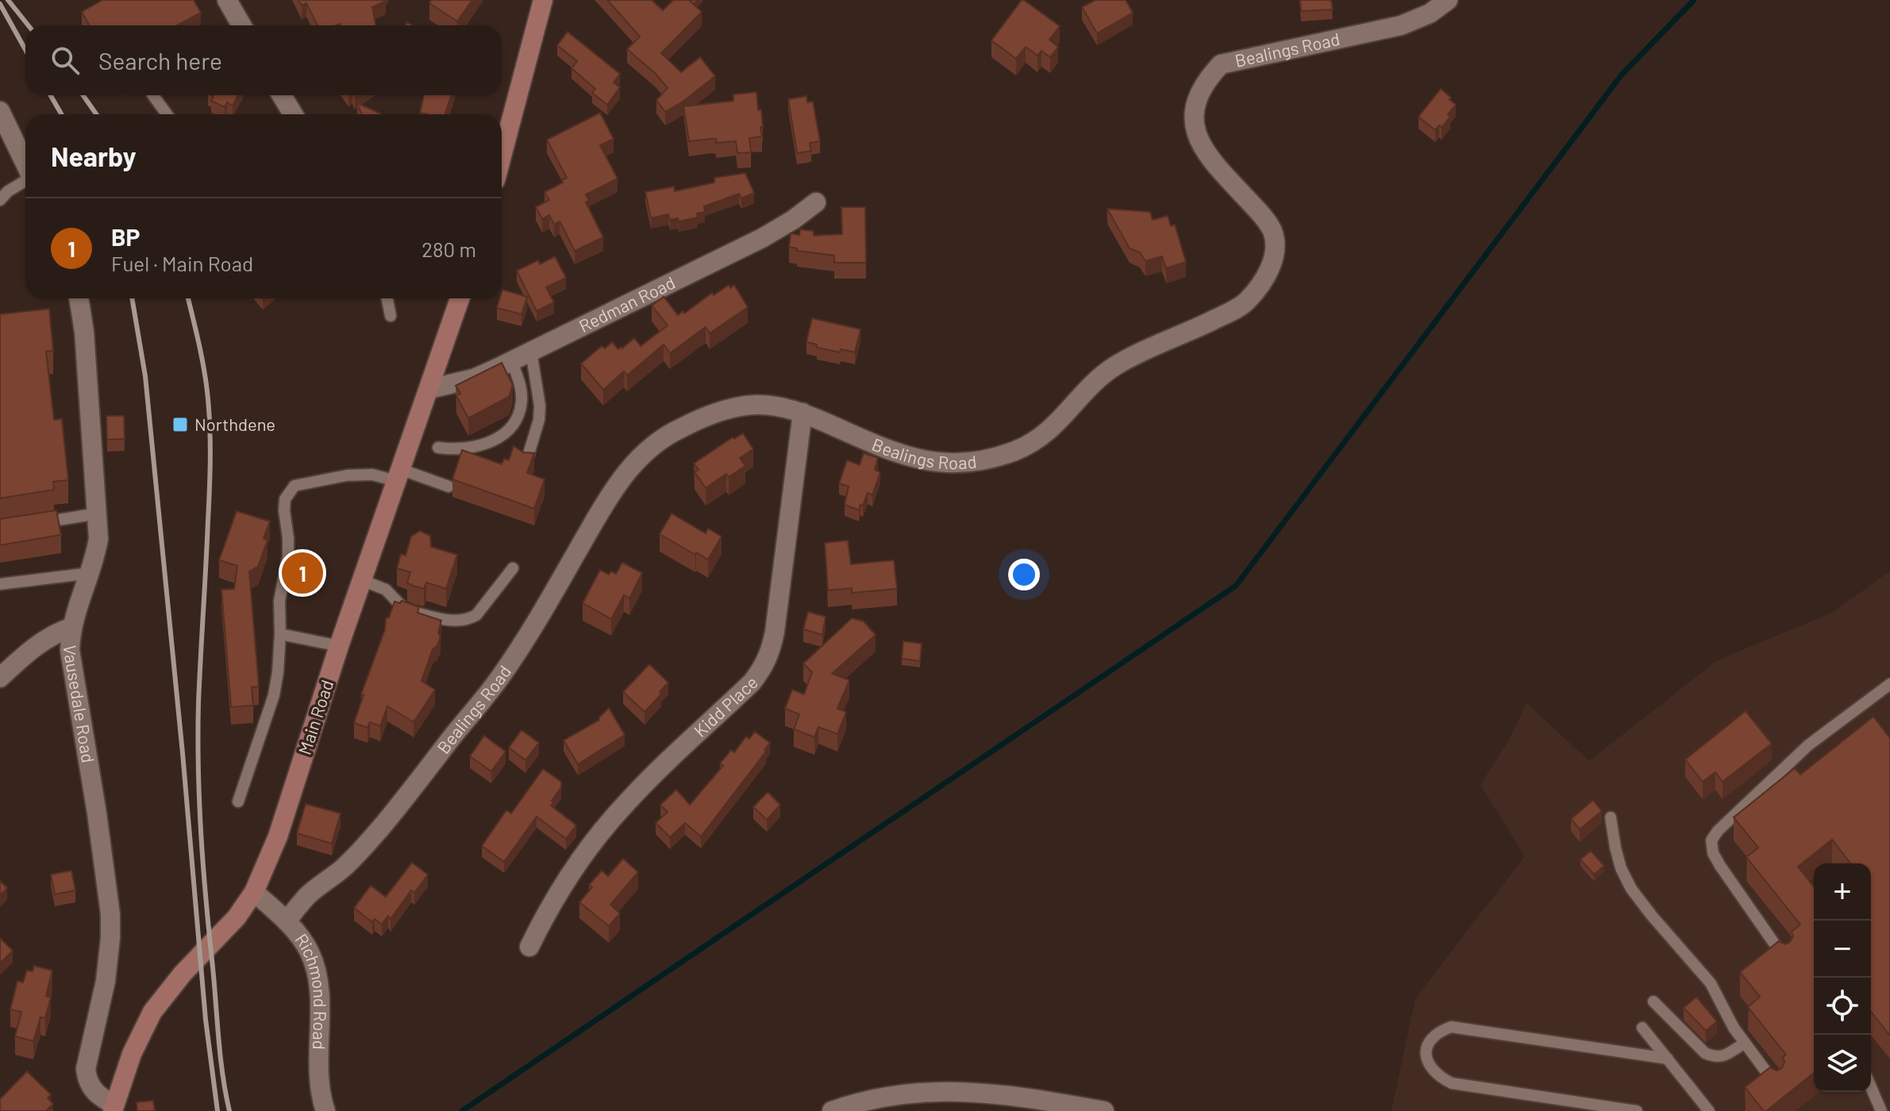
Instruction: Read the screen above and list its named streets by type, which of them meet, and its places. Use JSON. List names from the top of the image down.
{
  "streets": {
    "main road": ["Main Road"],
    "street": [
      "Bealings Road",
      "Redman Road",
      "Vausedale Road",
      "Kidd Place",
      "Richmond Road"
    ]
  },
  "crossings": [
    ["Bealings Road", "Kidd Place"],
    ["Bealings Road", "Richmond Road"],
    ["Redman Road", "Main Road"],
    ["Vausedale Road", "Main Road"],
    ["Main Road", "Richmond Road"]
  ],
  "places": {
    "transit": ["Northdene"]
  },
  "page": {
    "search": "Search here",
    "heading": "Nearby",
    "list": [
      {
        "mark": "1",
        "name": "BP",
        "note": "Fuel · Main Road",
        "value": "280 m"
      }
    ],
    "pins": "1",
    "map_buttons": ["+", "−"]
  }
}
